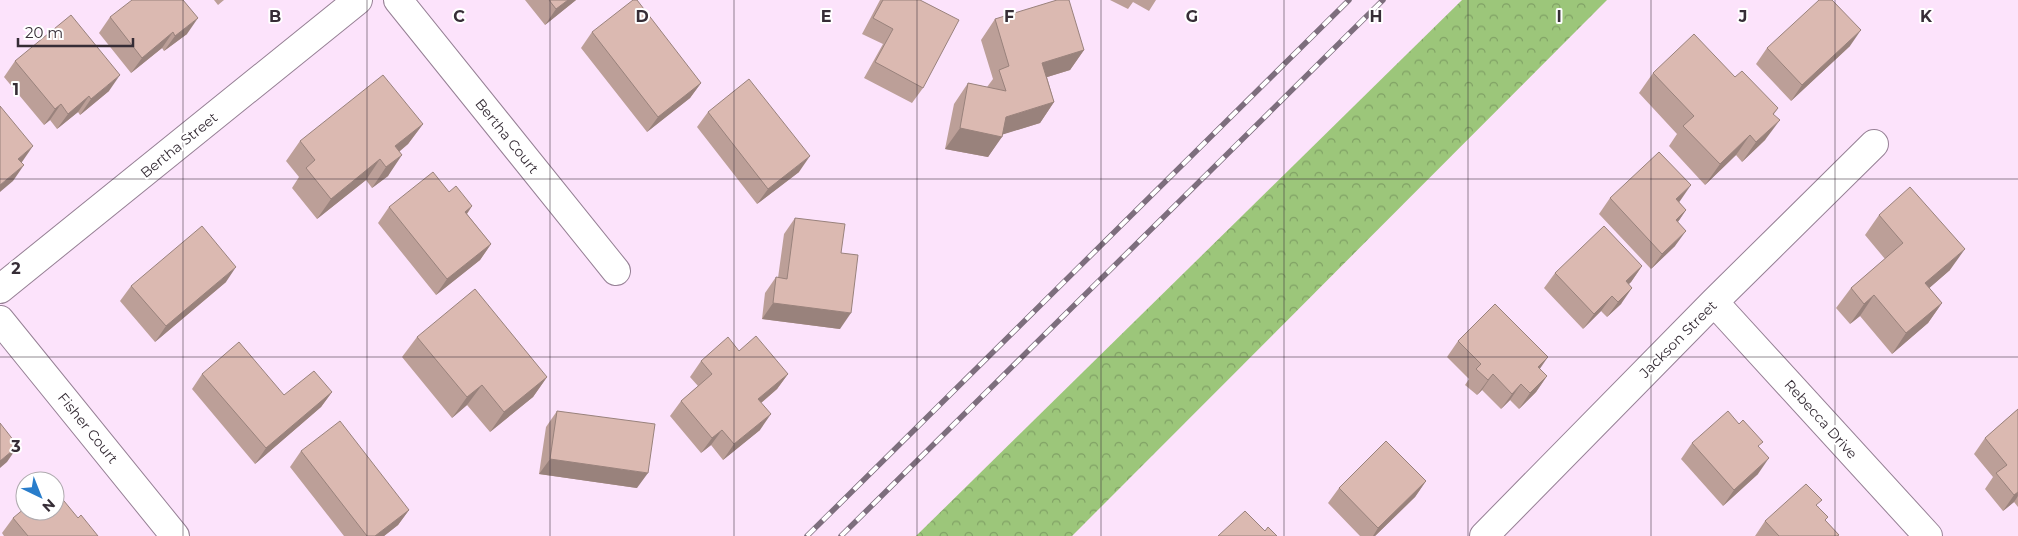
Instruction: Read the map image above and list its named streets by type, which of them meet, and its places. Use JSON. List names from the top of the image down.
{
  "streets": {
    "street": [
      "Bertha Court",
      "Bertha Street",
      "Jackson Street",
      "Rebecca Drive",
      "Fisher Court"
    ]
  },
  "crossings": [
    ["Jackson Street", "Rebecca Drive"]
  ],
  "scale_bar": "20 m",
  "north": "bottom right",
  "grid": {
    "columns": [
      "B",
      "C",
      "D",
      "E",
      "F",
      "G",
      "H",
      "I",
      "J",
      "K"
    ],
    "rows": ["1", "2", "3"]
  }
}
